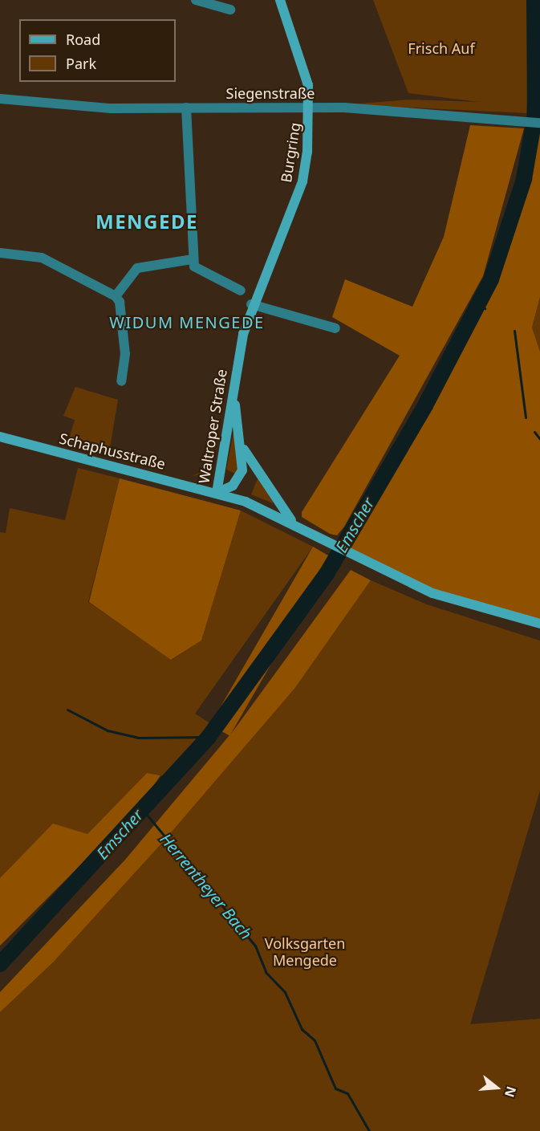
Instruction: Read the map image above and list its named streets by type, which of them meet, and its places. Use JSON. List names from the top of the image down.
{
  "streets": {
    "main road": ["Burgring", "Waltroper Straße", "Schaphusstraße"],
    "street": ["Siegenstraße"]
  },
  "crossings": [
    ["Siegenstraße", "Burgring"],
    ["Burgring", "Waltroper Straße"],
    ["Waltroper Straße", "Schaphusstraße"]
  ],
  "districts": ["MENGEDE", "WIDUM MENGEDE"],
  "water": ["Emscher", "Herrentheyer Bach"],
  "parks": ["Frisch Auf", "Volksgarten Mengede"],
  "legend": ["Road", "Park"],
  "north": "right"
}
